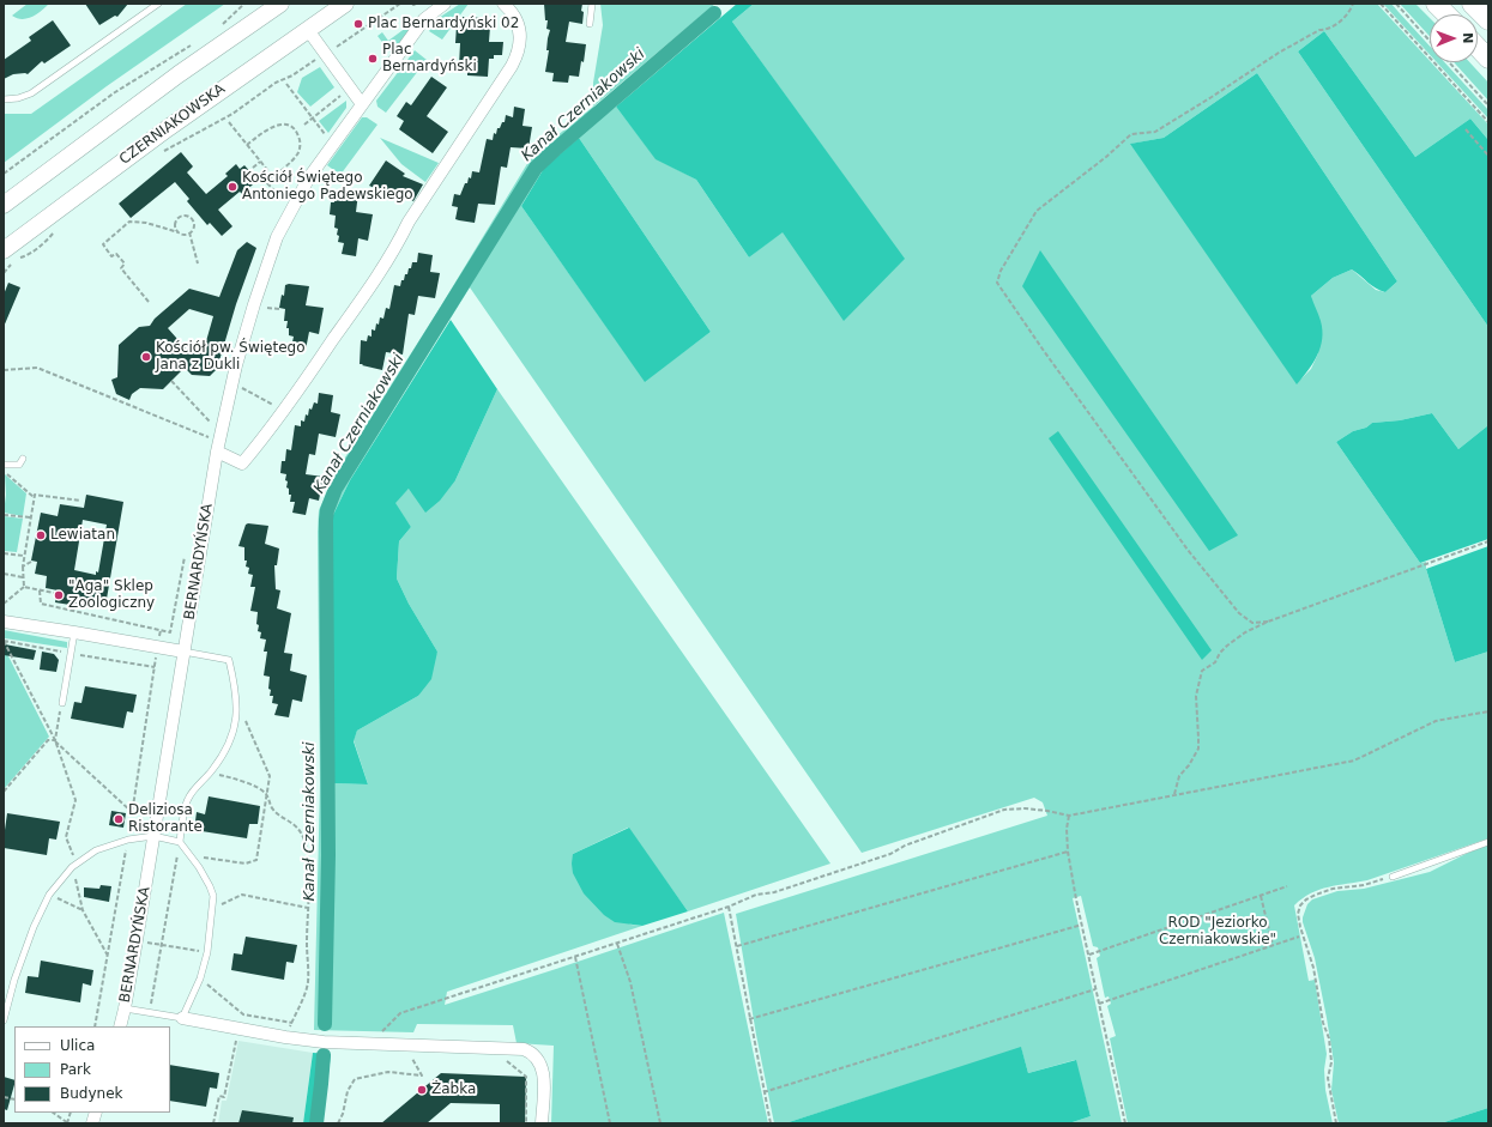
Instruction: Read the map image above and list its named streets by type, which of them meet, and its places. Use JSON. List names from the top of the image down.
{
  "streets": {
    "main road": ["CZERNIAKOWSKA"],
    "street": ["BERNARDYŃSKA"]
  },
  "water": ["Kanał Czerniakowski"],
  "parks": ["ROD \"Jeziorko Czerniakowskie\""],
  "places": [
    "Plac Bernardyński 02",
    "Plac Bernardyński",
    "Kościół Świętego Antoniego Padewskiego",
    "Kościół pw. Świętego Jana z Dukli",
    "Lewiatan",
    "\"Aga\" Sklep Zoologiczny",
    "Deliziosa Ristorante",
    "Żabka"
  ],
  "legend": ["Ulica", "Park", "Budynek"],
  "north": "right"
}
